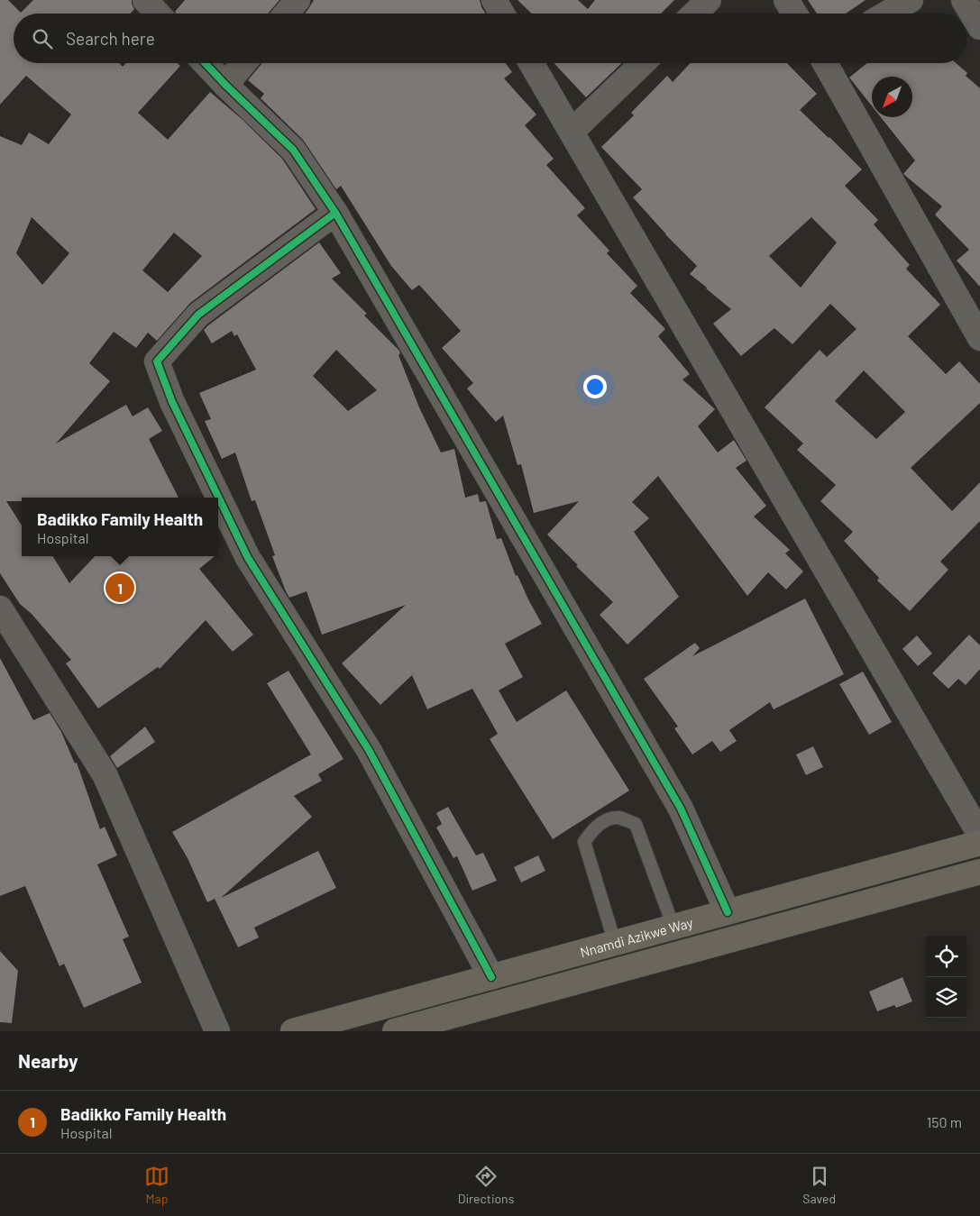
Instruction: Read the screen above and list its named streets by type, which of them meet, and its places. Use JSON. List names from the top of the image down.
{
  "streets": {
    "highway": ["Nnamdi Azikwe Way"]
  },
  "north": "bottom left",
  "page": {
    "search": "Search here",
    "popup": ["Badikko Family Health", "Hospital"],
    "pins": "1",
    "heading": "Nearby",
    "list": [
      {
        "mark": "1",
        "name": "Badikko Family Health",
        "note": "Hospital",
        "value": "150 m"
      }
    ],
    "nav": ["Map", "Directions", "Saved"]
  }
}
